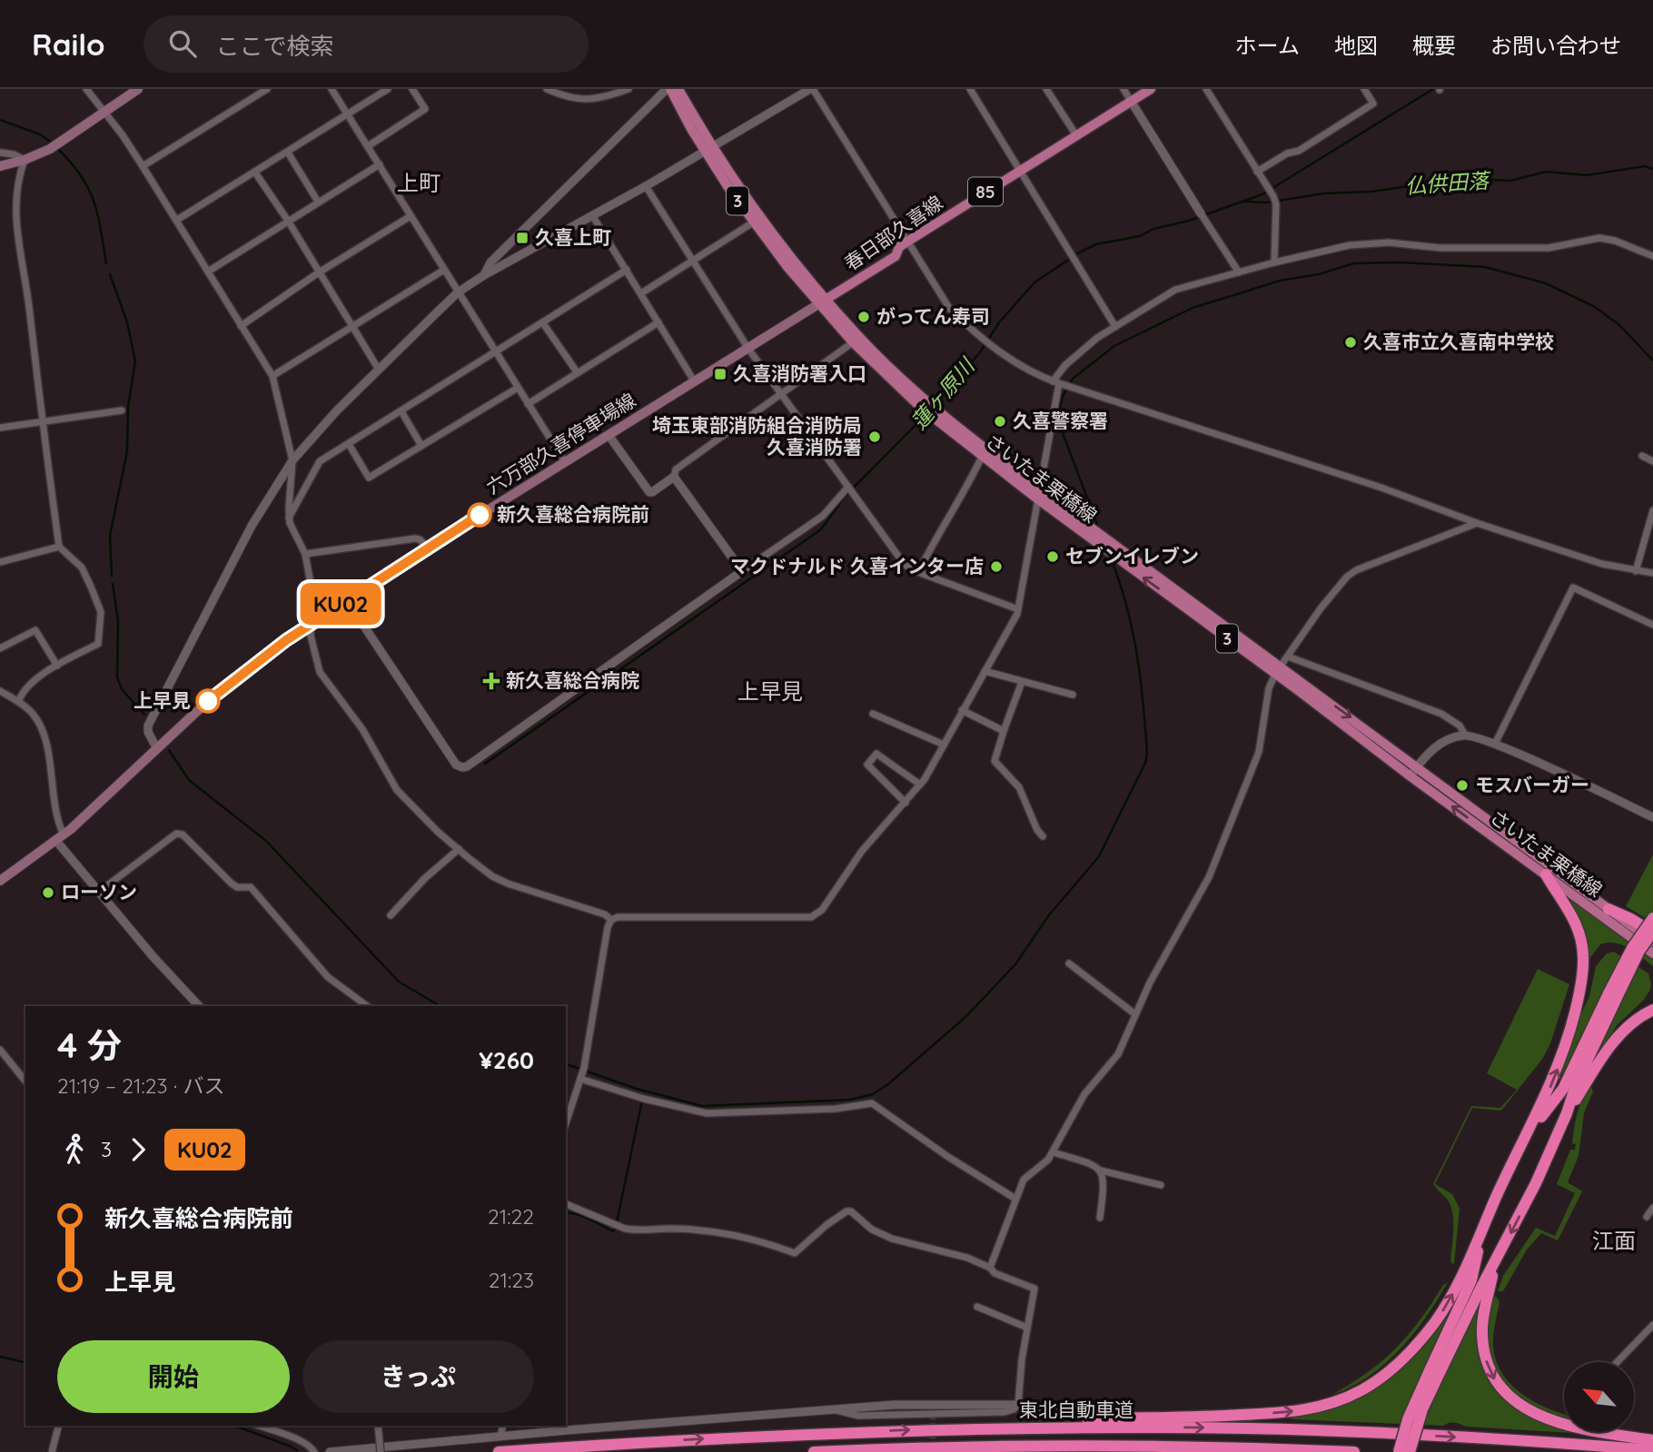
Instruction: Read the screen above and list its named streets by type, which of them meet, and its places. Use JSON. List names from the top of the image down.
{
  "streets": {
    "highway": ["東北自動車道"],
    "main road": [
      "85",
      "3",
      "春日部久喜線",
      "六万部久喜停車場線",
      "さいたま栗橋線"
    ]
  },
  "crossings": [
    ["春日部久喜線", "六万部久喜停車場線"],
    ["春日部久喜線", "さいたま栗橋線"],
    ["六万部久喜停車場線", "さいたま栗橋線"]
  ],
  "districts": ["上町", "上早見", "江面"],
  "water": ["仏供田落", "蓮ヶ原川"],
  "places": {
    "transit": ["久喜上町", "久喜消防署入口"],
    "other": [
      "がってん寿司",
      "久喜市立久喜南中学校",
      "久喜警察署",
      "埼玉東部消防組合消防局 久喜消防署",
      "新久喜総合病院前",
      "セブンイレブン",
      "マクドナルド 久喜インター店",
      "上早見",
      "モスバーガー",
      "ローソン"
    ],
    "health": ["新久喜総合病院"]
  },
  "lines": ["bus line KU02"],
  "north": "top left",
  "page": {
    "header": "Railo",
    "search": "ここで検索",
    "nav": [
      "ホーム",
      "地図",
      "概要",
      "お問い合わせ"
    ],
    "on_map": "KU02",
    "heading": ["4 分", "21:19 – 21:23 · バス", "¥260"],
    "legs": ["3", "KU02"],
    "list": [
      {
        "name": "新久喜総合病院前",
        "value": "21:22"
      },
      {
        "name": "上早見",
        "value": "21:23"
      }
    ],
    "buttons": ["開始", "きっぷ"]
  }
}
